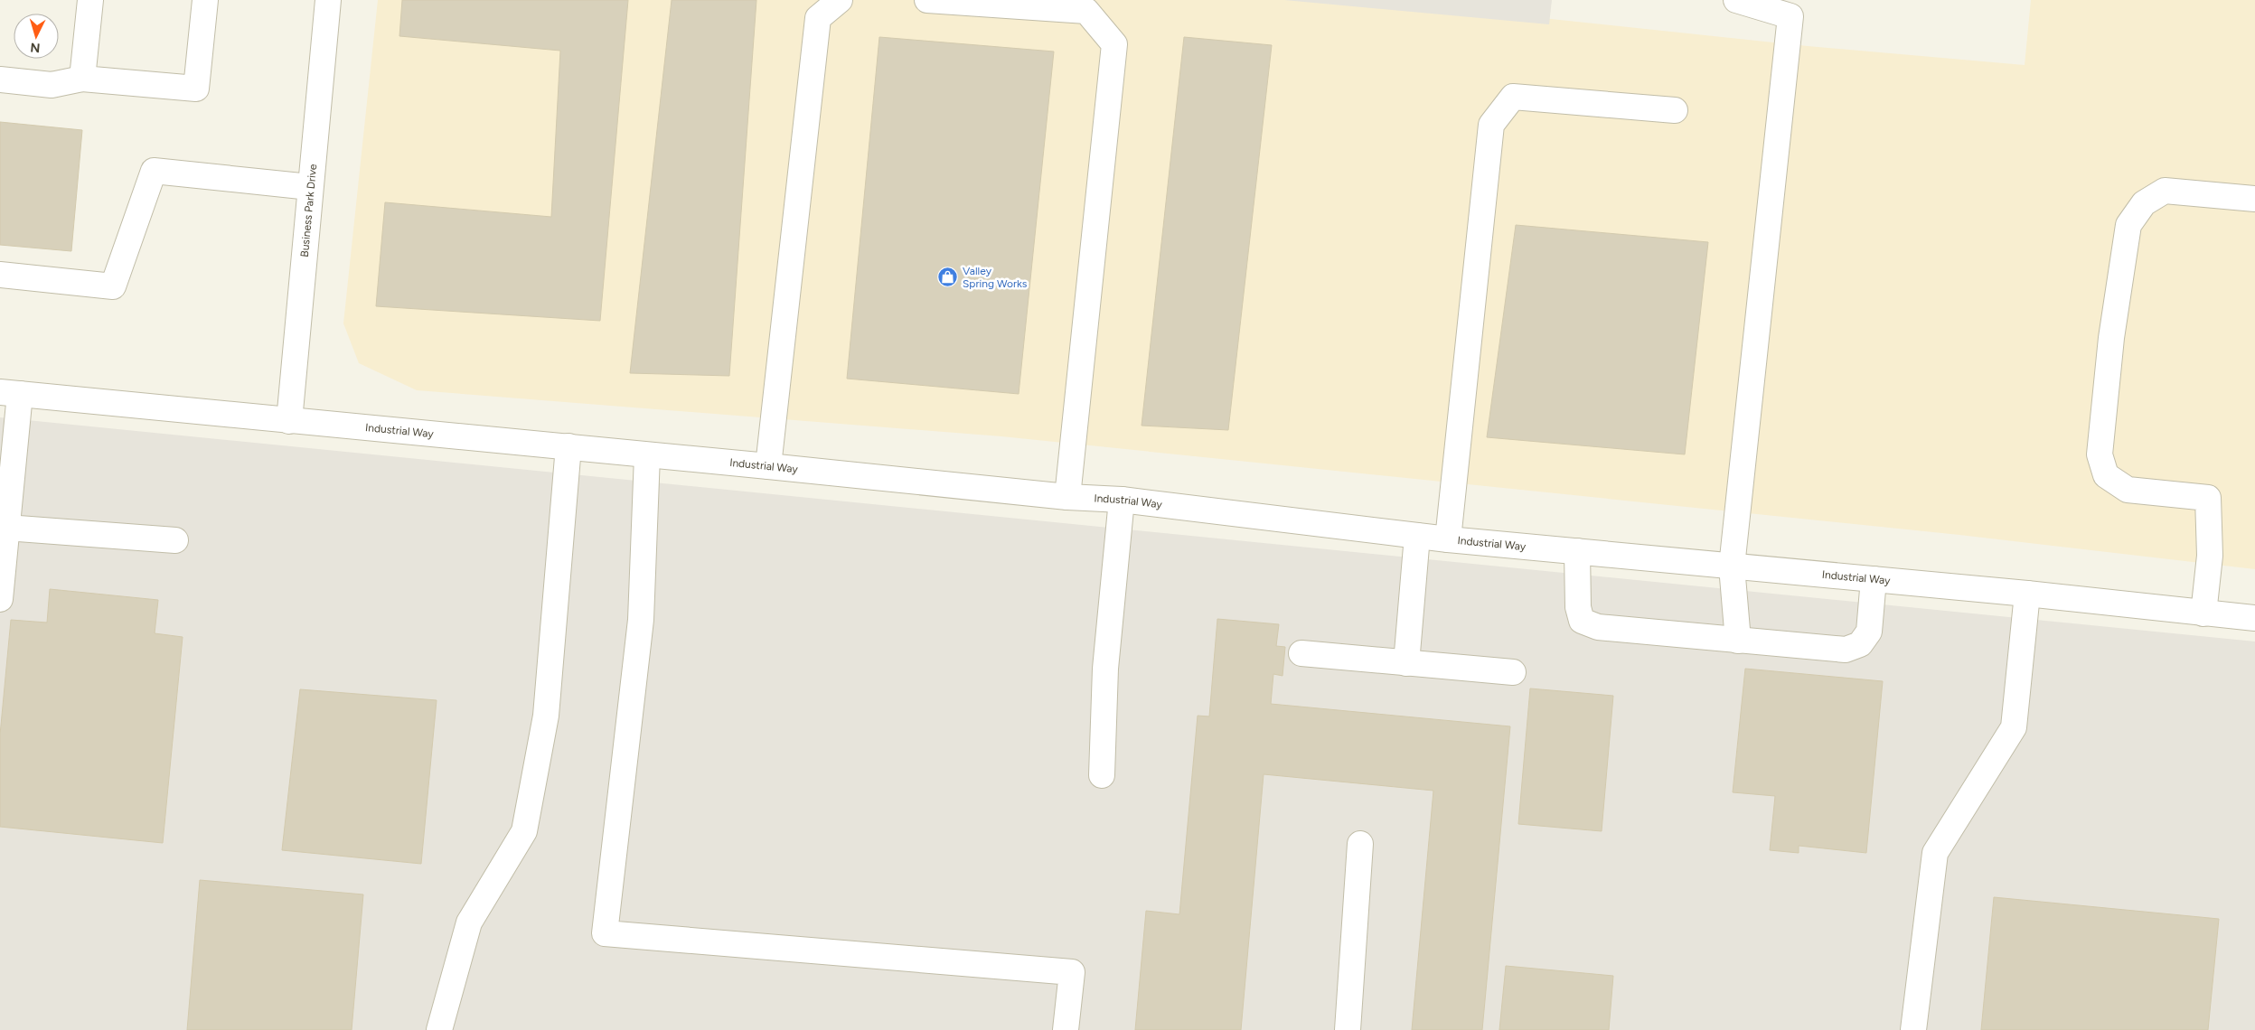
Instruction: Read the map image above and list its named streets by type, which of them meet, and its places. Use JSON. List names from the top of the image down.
{
  "streets": {
    "street": ["Business Park Drive", "Industrial Way"]
  },
  "crossings": [
    ["Business Park Drive", "Industrial Way"]
  ],
  "places": {
    "shop": ["Valley Spring Works"]
  },
  "north": "bottom"
}
